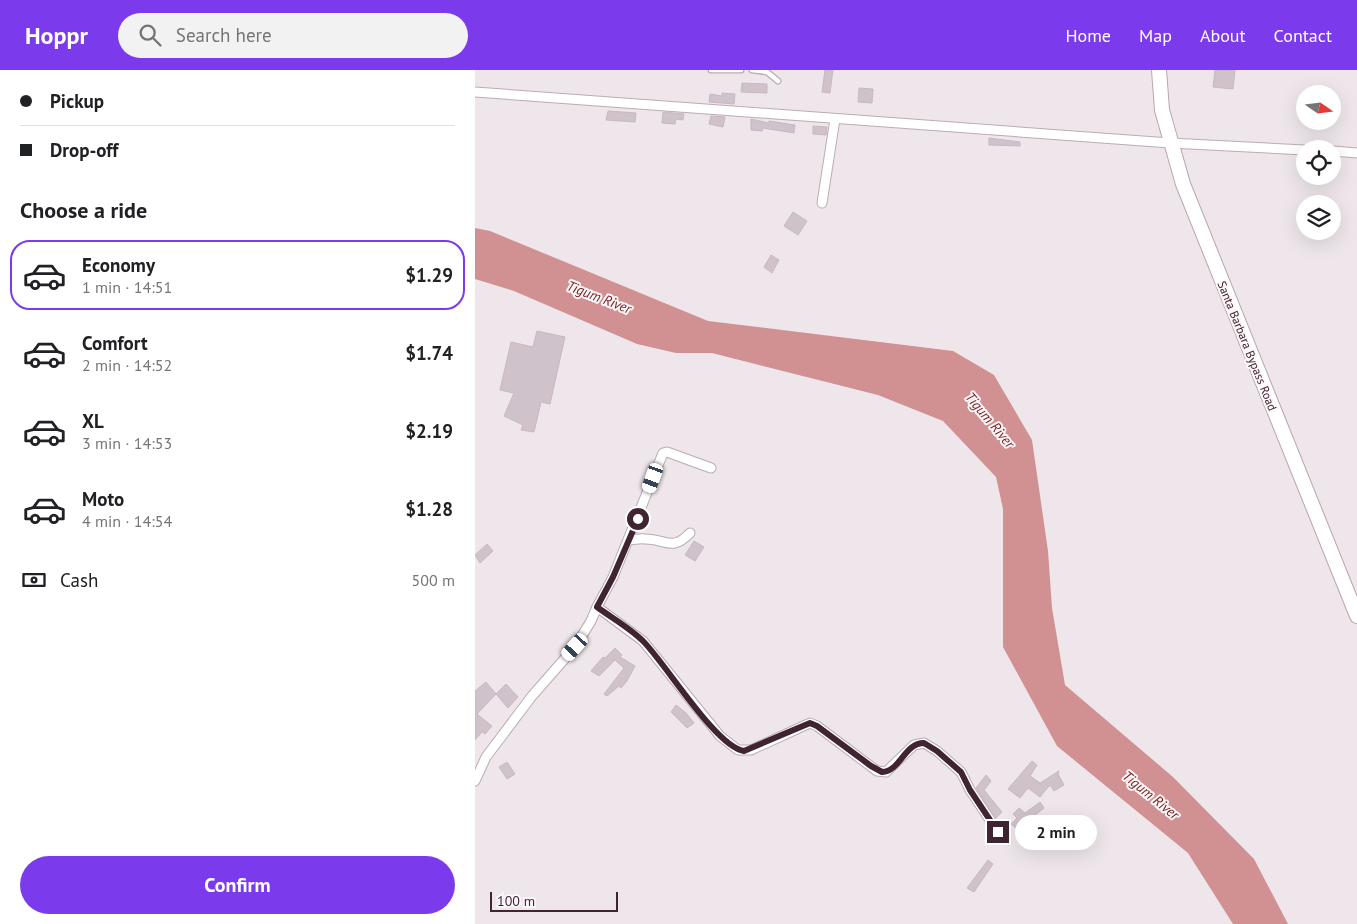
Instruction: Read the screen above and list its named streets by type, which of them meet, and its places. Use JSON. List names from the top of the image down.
{
  "streets": {
    "main road": ["Santa Barbara Bypass Road"]
  },
  "water": ["Tigum River"],
  "scale_bar": "100 m",
  "north": "right",
  "page": {
    "header": "Hoppr",
    "search": "Search here",
    "nav": [
      "Home",
      "Map",
      "About",
      "Contact"
    ],
    "banner": ["Pickup", "Drop-off"],
    "heading": "Choose a ride",
    "list": [
      {
        "name": "Economy",
        "note": "1 min · 14:51",
        "value": "$1.29"
      },
      {
        "name": "Comfort",
        "note": "2 min · 14:52",
        "value": "$1.74"
      },
      {
        "name": "XL",
        "note": "3 min · 14:53",
        "value": "$2.19"
      },
      {
        "name": "Moto",
        "note": "4 min · 14:54",
        "value": "$1.28"
      }
    ],
    "pay": ["Cash", "500 m"],
    "bubble": "2 min",
    "buttons": "Confirm",
    "scale": "100 m"
  }
}
